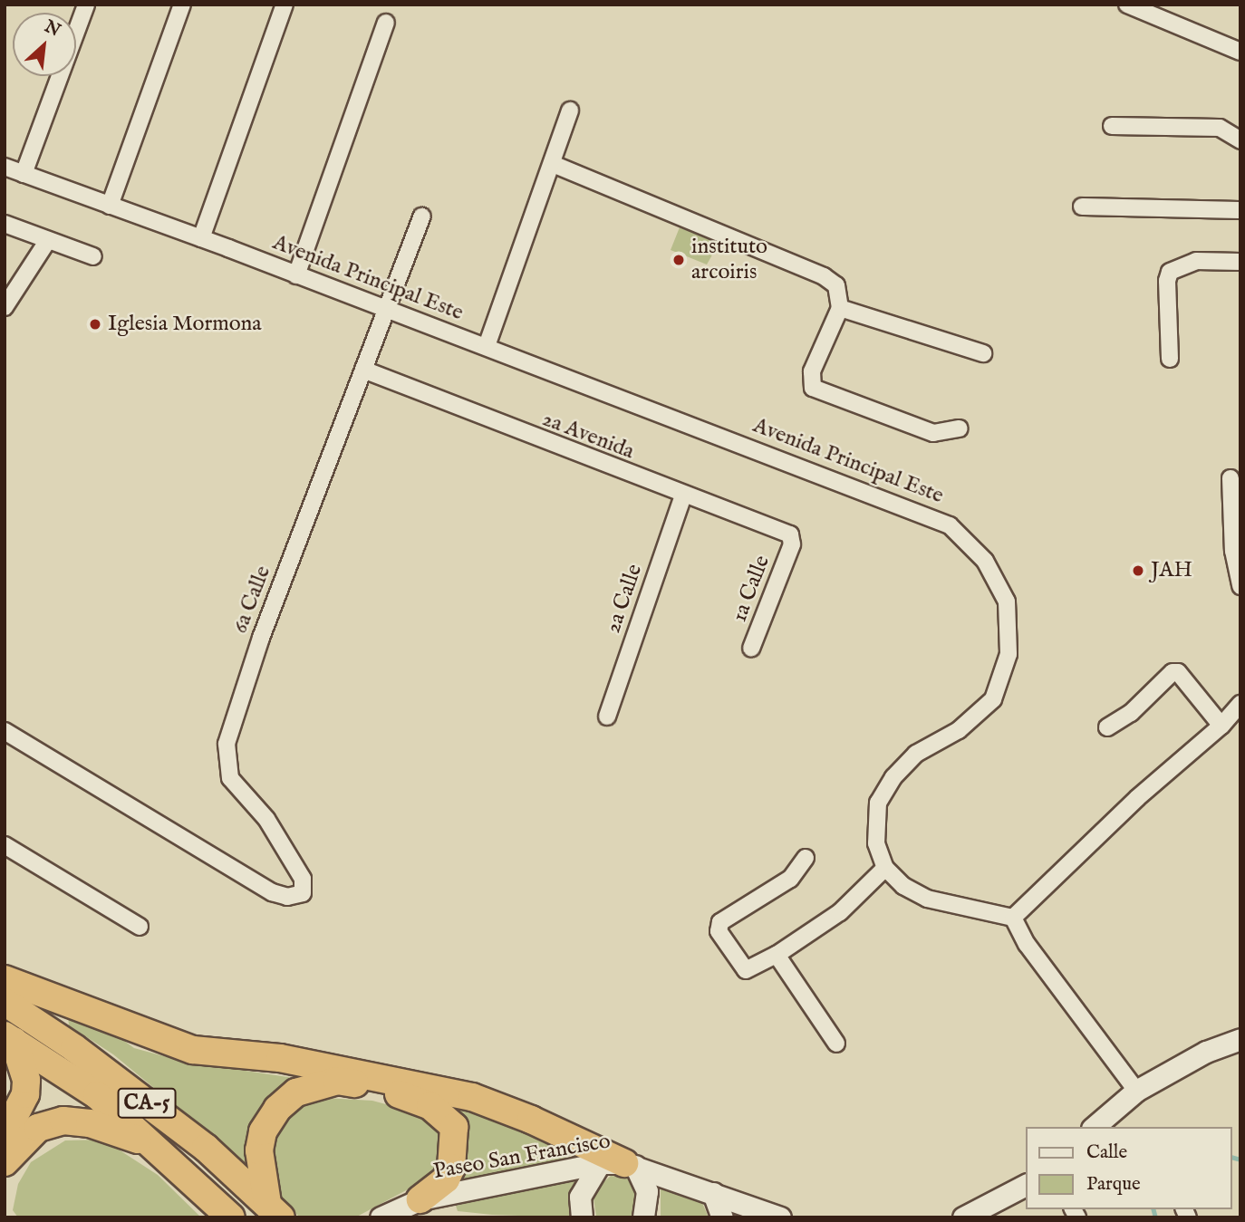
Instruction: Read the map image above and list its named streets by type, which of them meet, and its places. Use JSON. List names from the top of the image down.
{
  "streets": {
    "highway": ["CA-5"],
    "street": [
      "Avenida Principal Este",
      "2a Avenida",
      "1a Calle",
      "2a Calle",
      "6a Calle",
      "Paseo San Francisco"
    ]
  },
  "crossings": [
    ["Avenida Principal Este", "6a Calle"],
    ["2a Avenida", "1a Calle"],
    ["2a Avenida", "2a Calle"],
    ["2a Avenida", "6a Calle"]
  ],
  "places": ["instituto arcoiris", "Iglesia Mormona", "JAH"],
  "legend": ["Calle", "Parque"],
  "north": "top right"
}
